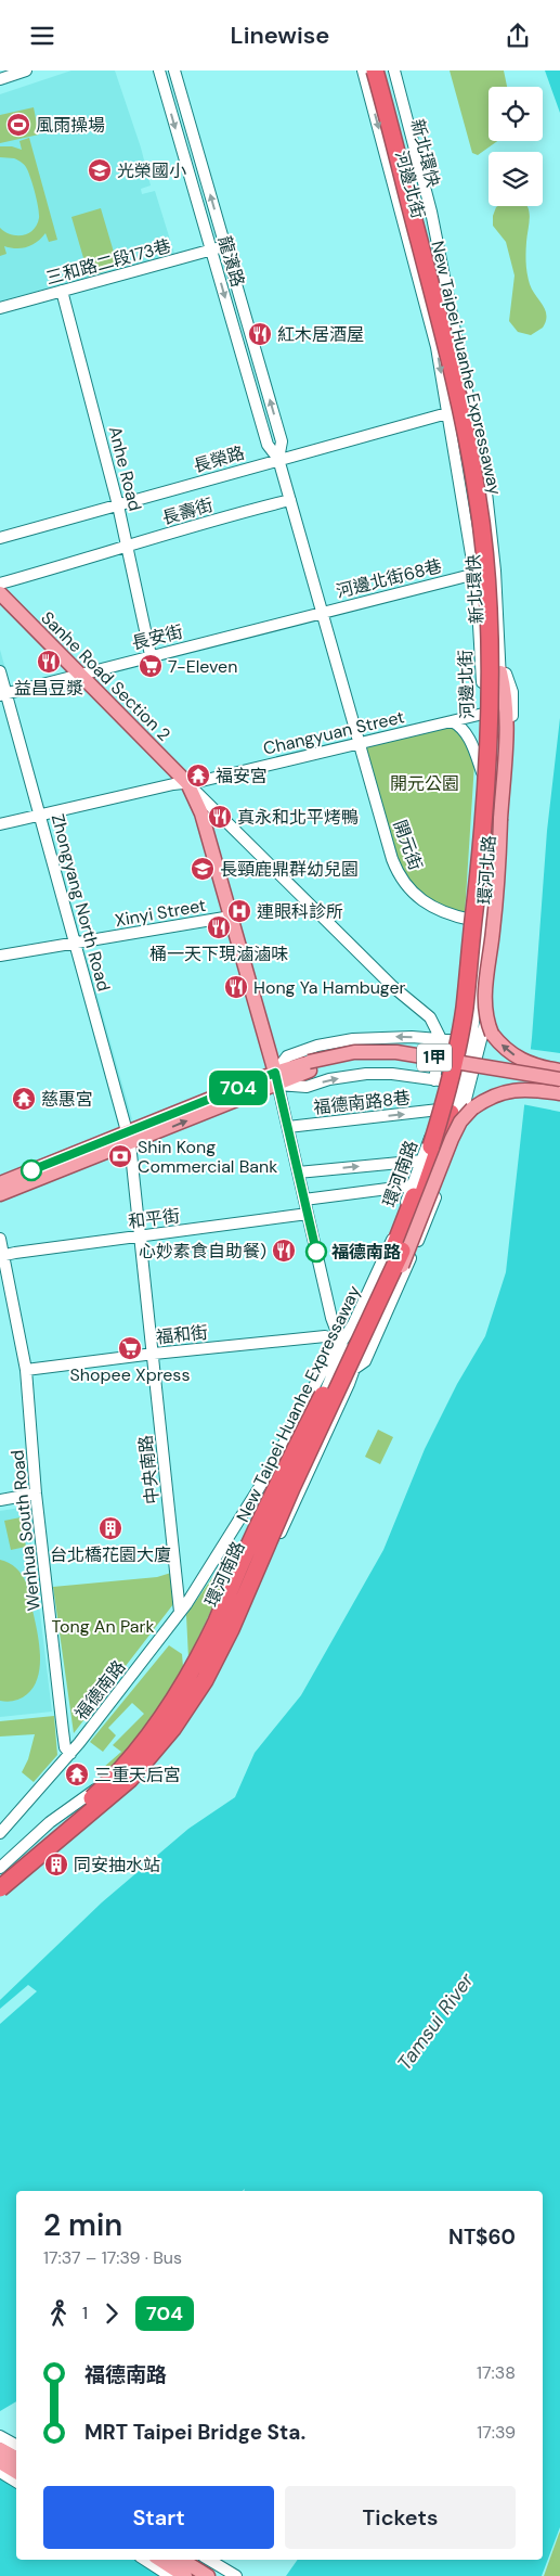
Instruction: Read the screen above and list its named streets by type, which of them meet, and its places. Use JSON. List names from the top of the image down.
{
  "streets": {
    "highway": ["新北環快", "New Taipei Huanhe Expressaway"],
    "main road": ["Sanhe Road Section 2", "1甲"],
    "street": [
      "河邊北街",
      "三和路二段173巷",
      "龍濱路",
      "長榮路",
      "Anhe Road",
      "長壽街",
      "河邊北街68巷",
      "長安街",
      "Changyuan Street",
      "開元街",
      "環河北路",
      "Zhongyang North Road",
      "Xinyi Street",
      "福德南路8巷",
      "環河南路",
      "和平街",
      "福和街",
      "中央南路",
      "Wenhua South Road",
      "福德南路"
    ]
  },
  "crossings": [
    ["新北環快", "New Taipei Huanhe Expressaway"],
    ["新北環快", "福德南路8巷"],
    ["新北環快", "環河南路"],
    ["河邊北街", "長榮路"],
    ["河邊北街", "河邊北街68巷"],
    ["河邊北街", "Changyuan Street"],
    ["河邊北街", "開元街"],
    ["河邊北街", "環河南路"],
    ["三和路二段173巷", "龍濱路"],
    ["三和路二段173巷", "Anhe Road"],
    ["龍濱路", "長榮路"],
    ["龍濱路", "長壽街"],
    ["龍濱路", "河邊北街68巷"],
    ["龍濱路", "長安街"],
    ["龍濱路", "Changyuan Street"],
    ["龍濱路", "開元街"],
    ["New Taipei Huanhe Expressaway", "福德南路8巷"],
    ["New Taipei Huanhe Expressaway", "環河南路"],
    ["長榮路", "Anhe Road"],
    ["Anhe Road", "長壽街"],
    ["Anhe Road", "長安街"],
    ["河邊北街68巷", "長安街"],
    ["河邊北街68巷", "環河北路"],
    ["長安街", "Sanhe Road Section 2"],
    ["長安街", "Zhongyang North Road"],
    ["Sanhe Road Section 2", "Changyuan Street"],
    ["Sanhe Road Section 2", "Xinyi Street"],
    ["Sanhe Road Section 2", "1甲"],
    ["Changyuan Street", "開元街"],
    ["Changyuan Street", "Zhongyang North Road"],
    ["環河北路", "環河南路"],
    ["Zhongyang North Road", "Xinyi Street"],
    ["Zhongyang North Road", "1甲"],
    ["Zhongyang North Road", "和平街"],
    ["Zhongyang North Road", "中央南路"],
    ["福德南路8巷", "環河南路"],
    ["環河南路", "福和街"],
    ["環河南路", "福德南路"],
    ["和平街", "中央南路"],
    ["和平街", "Wenhua South Road"],
    ["福和街", "中央南路"],
    ["福和街", "Wenhua South Road"],
    ["福和街", "福德南路"],
    ["中央南路", "福德南路"],
    ["Wenhua South Road", "福德南路"]
  ],
  "water": ["Tamsui River"],
  "parks": ["開元公園", "Tong An Park"],
  "places": {
    "sports": ["風雨操場"],
    "school or university": ["光榮國小", "長頸鹿鼎群幼兒園"],
    "restaurant": [
      "紅木居酒屋",
      "益昌豆漿",
      "真永和北平烤鴨",
      "桶一天下現滷滷味",
      "Hong Ya Hambuger",
      "心妙素食自助餐)"
    ],
    "supermarket": ["7-Eleven", "Shopee Xpress"],
    "temple": ["福安宮", "慈惠宮", "三重天后宮"],
    "hospital": ["連眼科診所"],
    "bank": ["Shin Kong Commercial Bank"],
    "other": ["福德南路"],
    "building": ["台北橋花園大廈", "同安抽水站"]
  },
  "lines": ["bus line 704"],
  "page": {
    "header": "Linewise",
    "on_map": "704",
    "heading": ["2 min", "17:37 – 17:39 · Bus", "NT$60"],
    "legs": ["1", "704"],
    "list": [
      {
        "name": "福德南路",
        "value": "17:38"
      },
      {
        "name": "MRT Taipei Bridge Sta.",
        "value": "17:39"
      }
    ],
    "buttons": ["Start", "Tickets"]
  }
}
